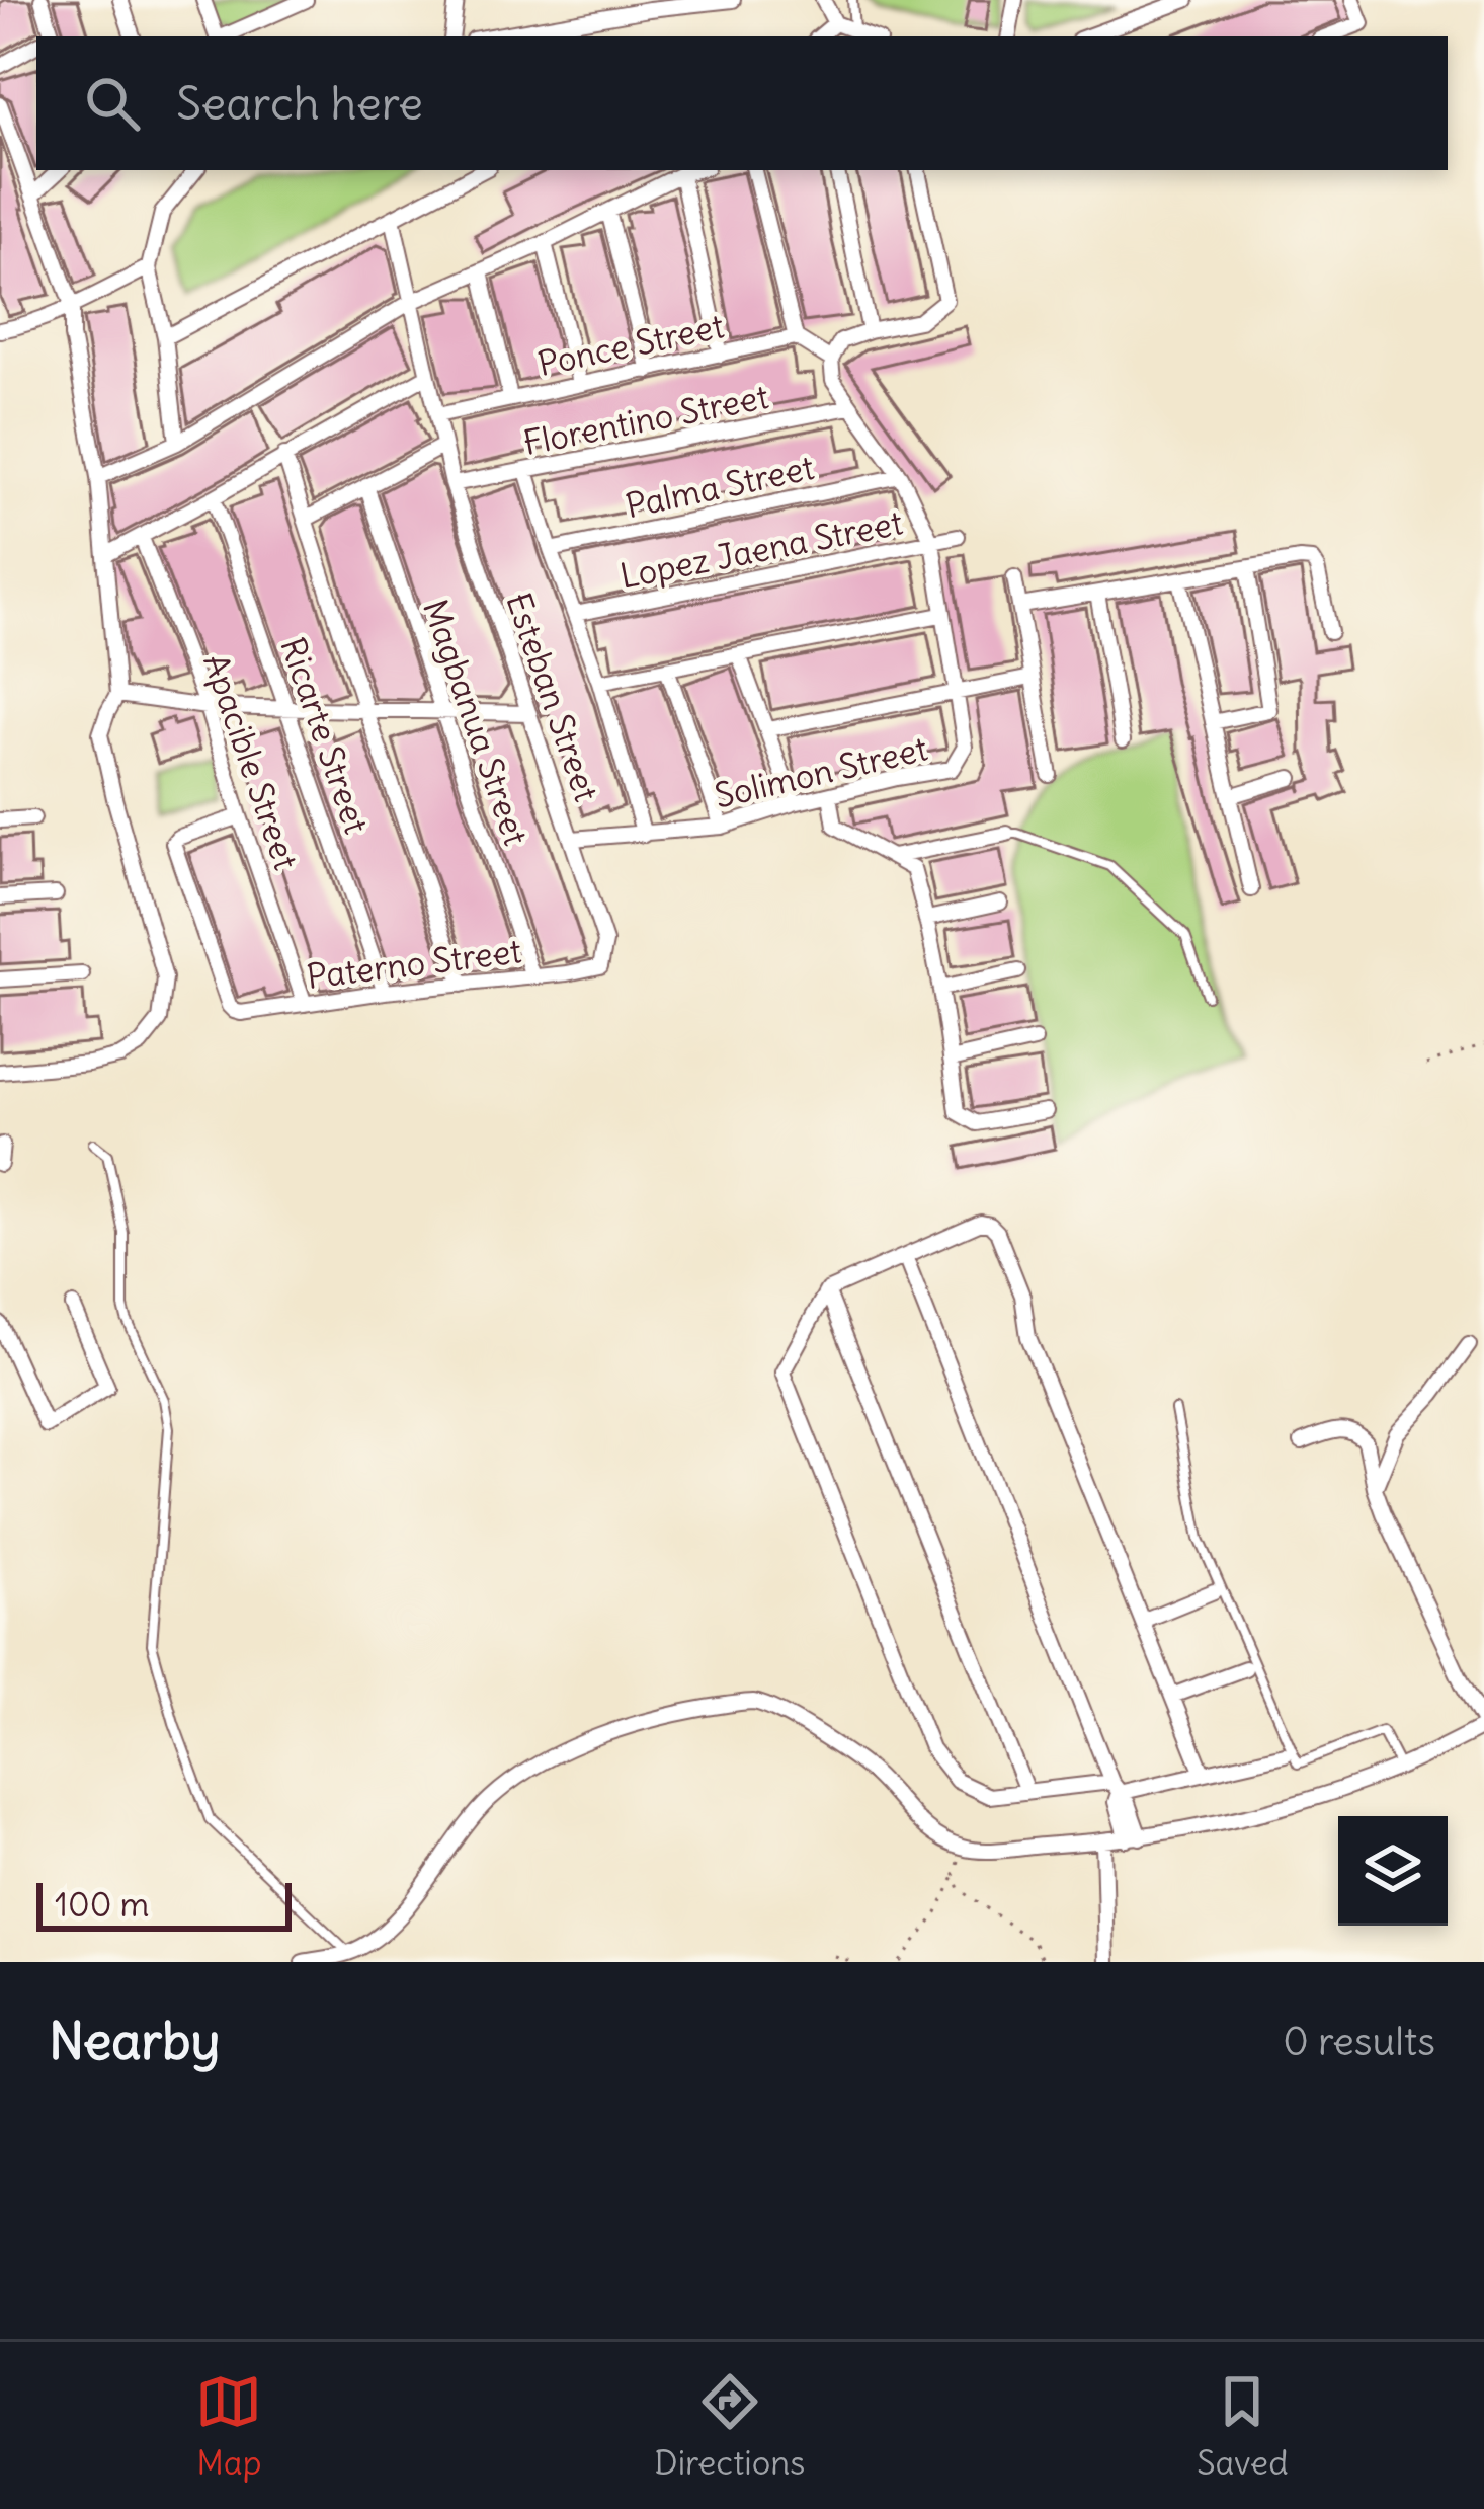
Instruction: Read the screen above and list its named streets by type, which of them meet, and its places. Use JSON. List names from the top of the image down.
{
  "streets": {
    "street": [
      "Ponce Street",
      "Florentino Street",
      "Palma Street",
      "Lopez Jaena Street",
      "Esteban Street",
      "Magbanua Street",
      "Ricarte Street",
      "Apacible Street",
      "Solimon Street",
      "Paterno Street"
    ]
  },
  "crossings": [
    ["Ponce Street", "Esteban Street"],
    ["Florentino Street", "Esteban Street"],
    ["Florentino Street", "Solimon Street"],
    ["Palma Street", "Solimon Street"],
    ["Lopez Jaena Street", "Solimon Street"],
    ["Esteban Street", "Solimon Street"],
    ["Esteban Street", "Paterno Street"],
    ["Magbanua Street", "Paterno Street"],
    ["Ricarte Street", "Paterno Street"],
    ["Apacible Street", "Paterno Street"]
  ],
  "scale_bar": "100 m",
  "page": {
    "search": "Search here",
    "scale": "100 m",
    "heading": ["Nearby", "0 results"],
    "nav": ["Map", "Directions", "Saved"]
  }
}
